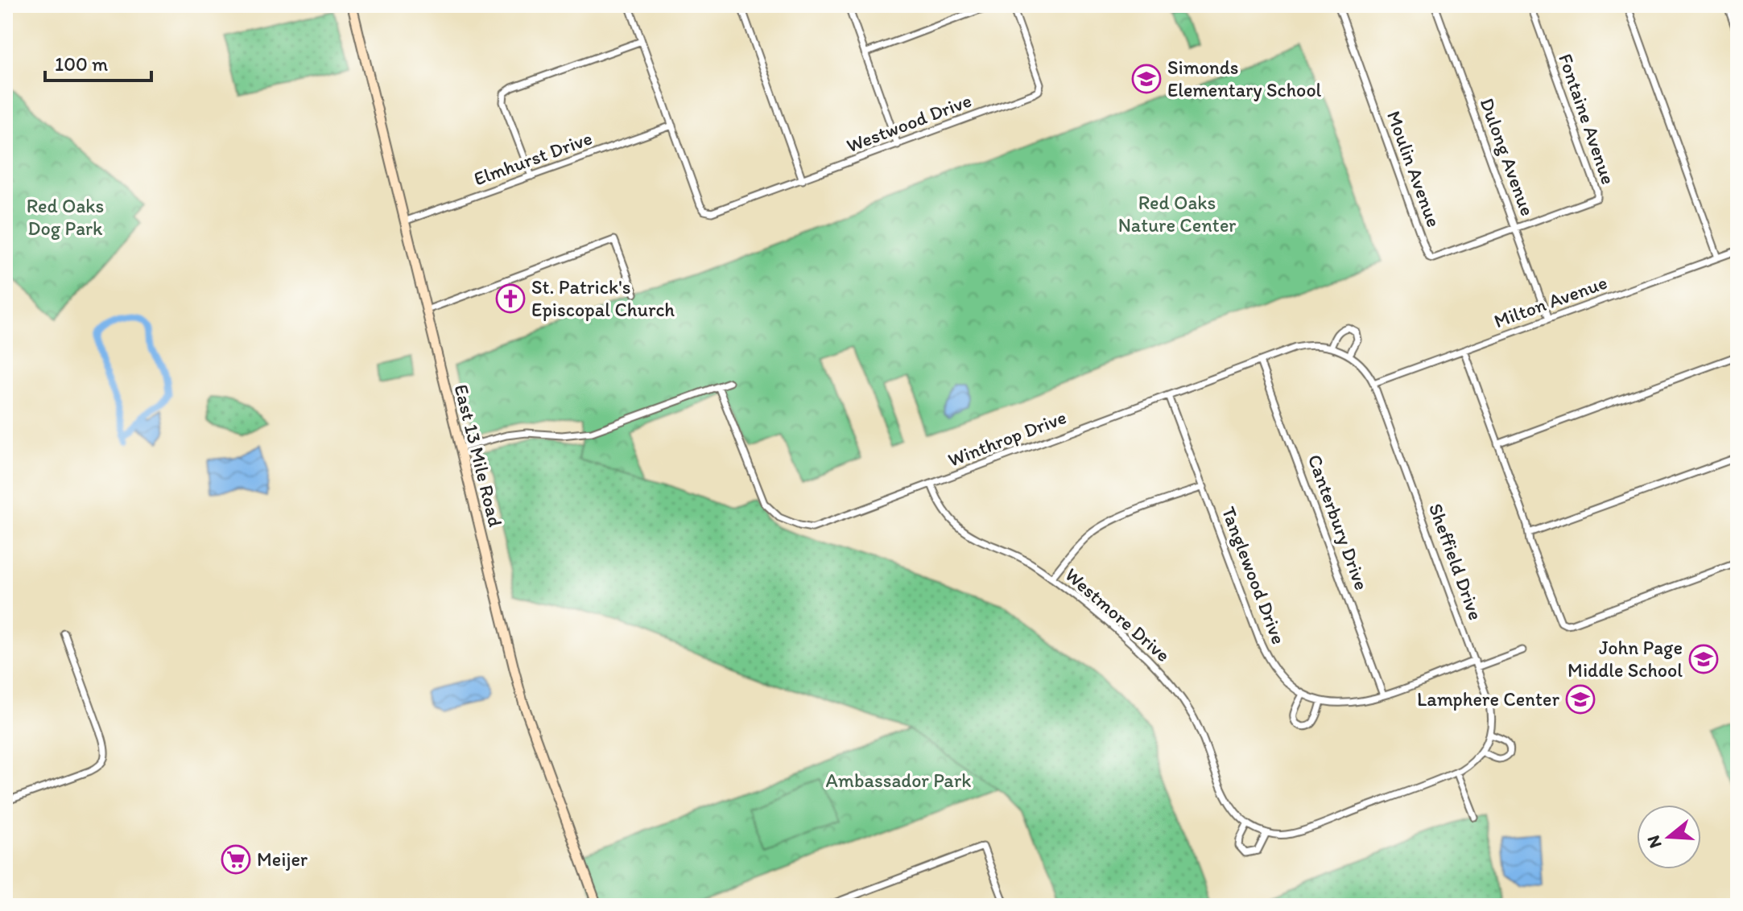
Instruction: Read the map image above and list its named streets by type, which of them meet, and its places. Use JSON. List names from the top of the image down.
{
  "streets": {
    "main road": ["East 13 Mile Road"],
    "street": [
      "Fontaine Avenue",
      "Westwood Drive",
      "Dulong Avenue",
      "Elmhurst Drive",
      "Moulin Avenue",
      "Milton Avenue",
      "Winthrop Drive",
      "Canterbury Drive",
      "Sheffield Drive",
      "Tanglewood Drive",
      "Westmore Drive"
    ]
  },
  "crossings": [
    ["Fontaine Avenue", "Dulong Avenue"],
    ["Fontaine Avenue", "Moulin Avenue"],
    ["Westwood Drive", "Elmhurst Drive"],
    ["Dulong Avenue", "Moulin Avenue"],
    ["Dulong Avenue", "Milton Avenue"],
    ["Elmhurst Drive", "East 13 Mile Road"],
    ["Milton Avenue", "Winthrop Drive"],
    ["Milton Avenue", "Sheffield Drive"],
    ["Winthrop Drive", "Canterbury Drive"],
    ["Winthrop Drive", "Sheffield Drive"],
    ["Winthrop Drive", "Tanglewood Drive"],
    ["Winthrop Drive", "Westmore Drive"],
    ["Canterbury Drive", "Tanglewood Drive"],
    ["Sheffield Drive", "Tanglewood Drive"],
    ["Sheffield Drive", "Westmore Drive"]
  ],
  "parks": ["Red Oaks Nature Center", "Red Oaks Dog Park", "Ambassador Park"],
  "places": {
    "school or university": ["Simonds Elementary School", "John Page Middle School", "Lamphere Center"],
    "church": ["St. Patrick's Episcopal Church"],
    "supermarket": ["Meijer"]
  },
  "scale_bar": "100 m",
  "north": "left"
}
